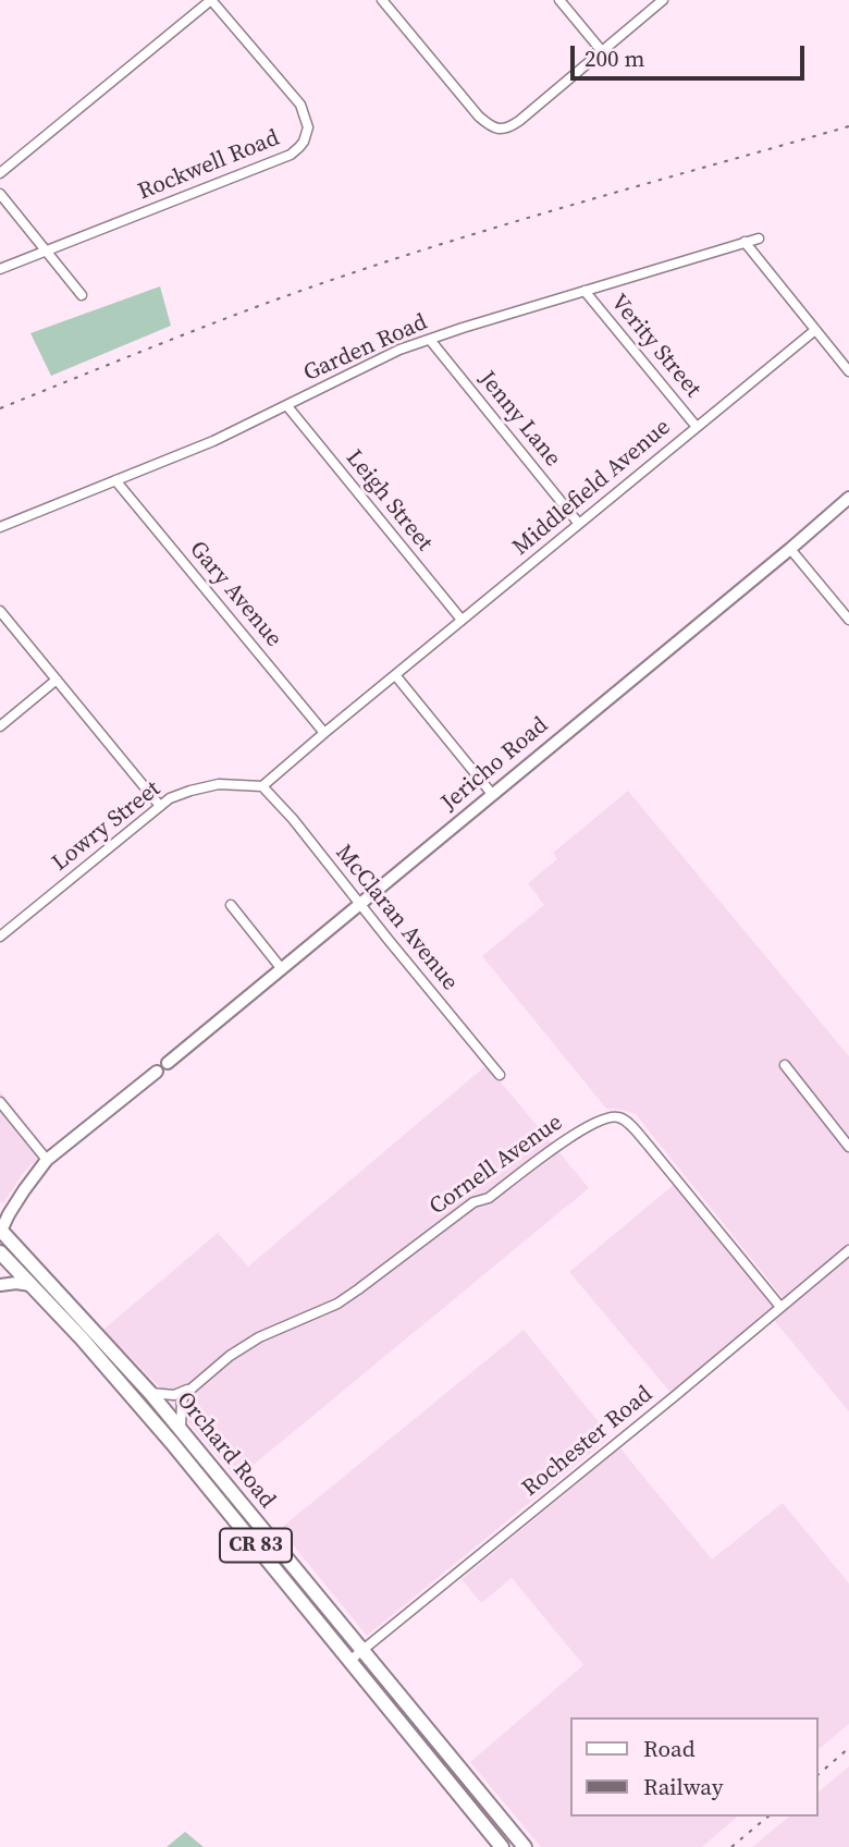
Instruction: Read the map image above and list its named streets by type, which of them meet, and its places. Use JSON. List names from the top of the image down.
{
  "streets": {
    "main road": ["Jericho Road", "Orchard Road", "CR 83"],
    "street": [
      "Rockwell Road",
      "Verity Street",
      "Garden Road",
      "Jenny Lane",
      "Middlefield Avenue",
      "Leigh Street",
      "Gary Avenue",
      "Lowry Street",
      "McClaran Avenue",
      "Cornell Avenue",
      "Rochester Road"
    ]
  },
  "crossings": [
    ["Verity Street", "Garden Road"],
    ["Verity Street", "Middlefield Avenue"],
    ["Garden Road", "Jenny Lane"],
    ["Garden Road", "Leigh Street"],
    ["Garden Road", "Gary Avenue"],
    ["Jenny Lane", "Middlefield Avenue"],
    ["Middlefield Avenue", "Leigh Street"],
    ["Jericho Road", "McClaran Avenue"],
    ["Lowry Street", "McClaran Avenue"],
    ["Cornell Avenue", "Rochester Road"],
    ["Rochester Road", "Orchard Road"]
  ],
  "legend": ["Road", "Railway"],
  "scale_bar": "200 m"
}
